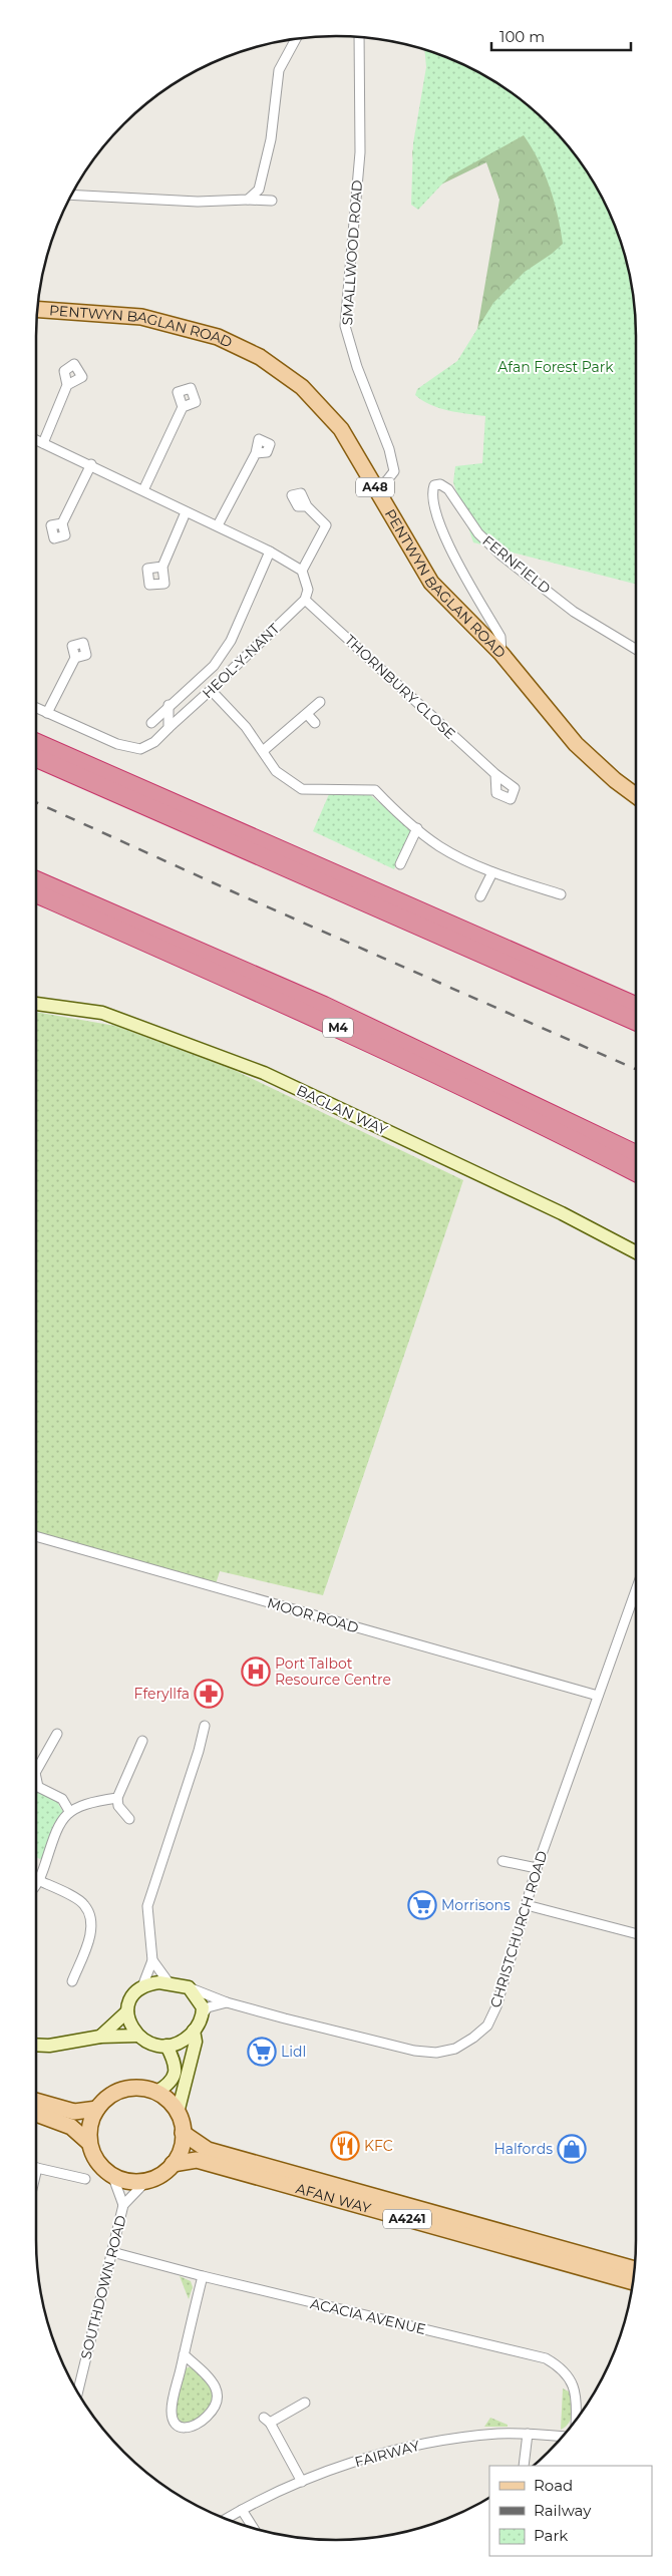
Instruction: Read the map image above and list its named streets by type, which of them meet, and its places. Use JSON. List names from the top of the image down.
{
  "streets": {
    "highway": ["M4"],
    "main road": [
      "PENTWYN BAGLAN ROAD",
      "A48",
      "AFAN WAY",
      "A4241"
    ],
    "street": [
      "SMALLWOOD ROAD",
      "FERNFIELD",
      "HEOL-Y-NANT",
      "THORNBURY CLOSE",
      "BAGLAN WAY",
      "MOOR ROAD",
      "CHRISTCHURCH ROAD",
      "SOUTHDOWN ROAD",
      "ACACIA AVENUE",
      "FAIRWAY"
    ]
  },
  "crossings": [
    ["SMALLWOOD ROAD", "PENTWYN BAGLAN ROAD"],
    ["PENTWYN BAGLAN ROAD", "FERNFIELD"],
    ["HEOL-Y-NANT", "THORNBURY CLOSE"],
    ["MOOR ROAD", "CHRISTCHURCH ROAD"],
    ["AFAN WAY", "A4241"],
    ["AFAN WAY", "SOUTHDOWN ROAD"],
    ["A4241", "SOUTHDOWN ROAD"],
    ["SOUTHDOWN ROAD", "ACACIA AVENUE"]
  ],
  "parks": ["Afan Forest Park"],
  "places": {
    "hospital": ["Port Talbot Resource Centre"],
    "pharmacy": ["Fferyllfa"],
    "supermarket": ["Morrisons", "Lidl"],
    "restaurant": ["KFC"],
    "shop": ["Halfords"]
  },
  "legend": ["Road", "Railway", "Park"],
  "scale_bar": "100 m"
}
